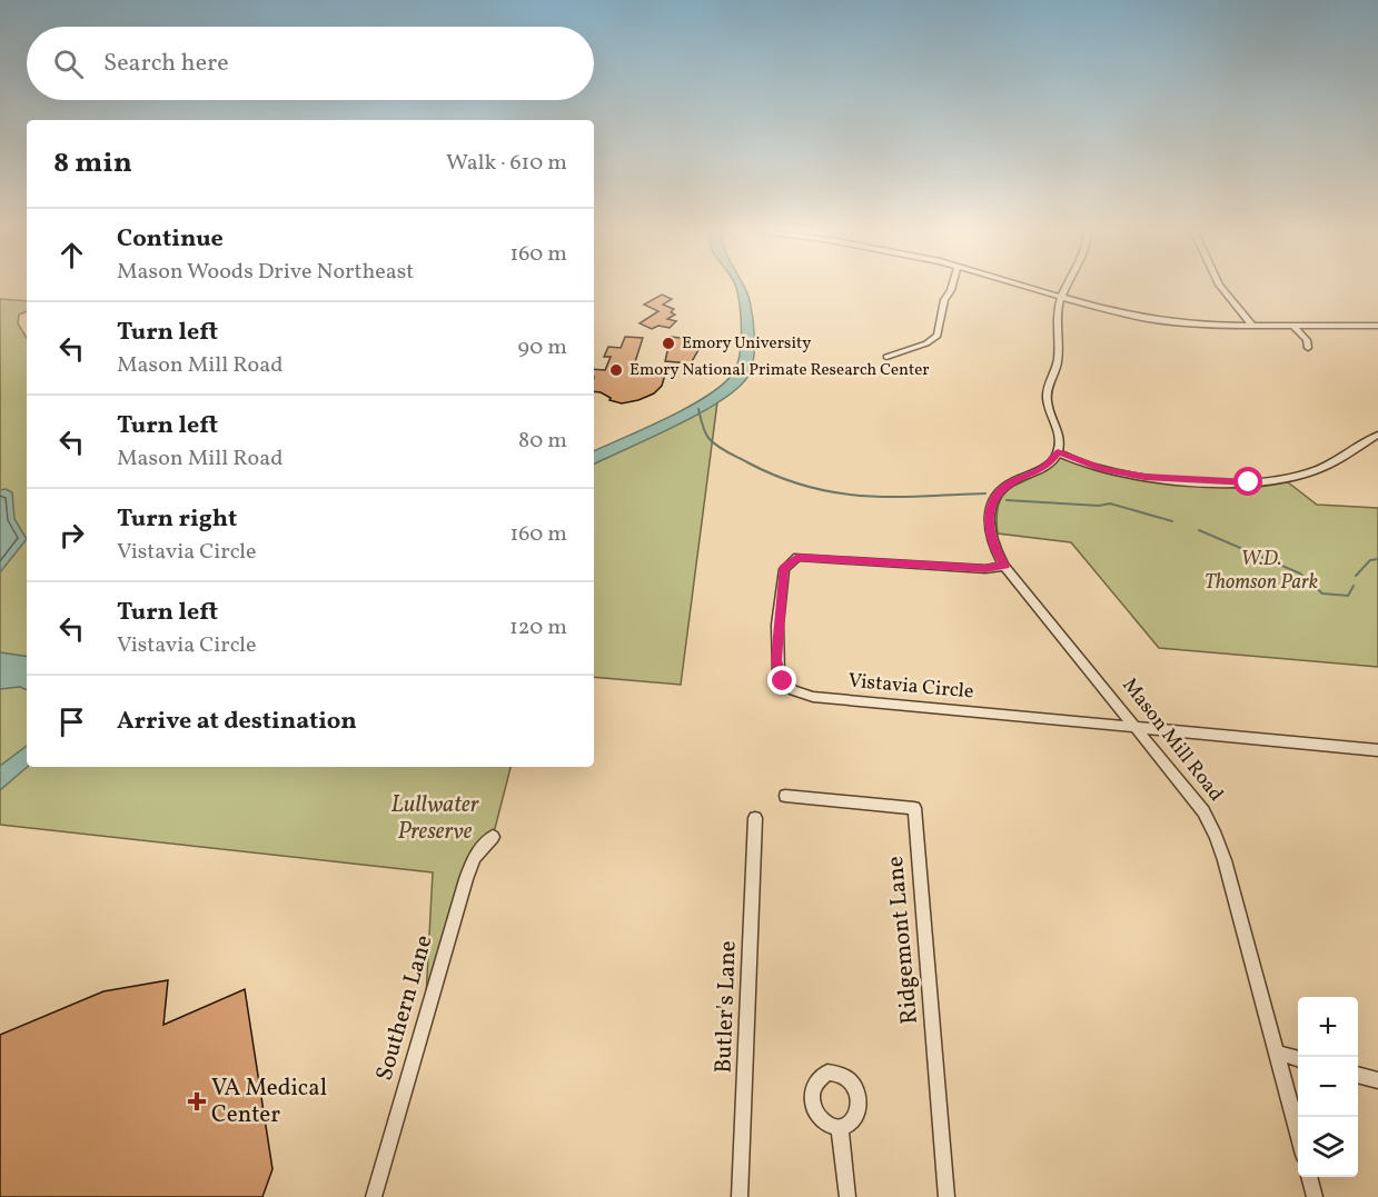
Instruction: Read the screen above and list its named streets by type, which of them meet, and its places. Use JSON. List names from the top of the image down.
{
  "streets": {
    "street": [
      "Vistavia Circle",
      "Mason Mill Road",
      "Ridgemont Lane",
      "Butler's Lane",
      "Southern Lane"
    ]
  },
  "crossings": [
    ["Vistavia Circle", "Mason Mill Road"]
  ],
  "parks": ["W.D. Thomson Park", "Lullwater Preserve"],
  "places": {
    "other": ["Emory University", "Emory National Primate Research Center"],
    "health": ["VA Medical Center"]
  },
  "page": {
    "search": "Search here",
    "heading": ["8 min", "Walk · 610 m"],
    "list": [
      ["Continue", "Mason Woods Drive Northeast", "160 m"],
      ["Turn left", "Mason Mill Road", "90 m"],
      ["Turn left", "Mason Mill Road", "80 m"],
      ["Turn right", "Vistavia Circle", "160 m"],
      ["Turn left", "Vistavia Circle", "120 m"],
      "Arrive at destination"
    ],
    "map_buttons": ["+", "−"]
  }
}
